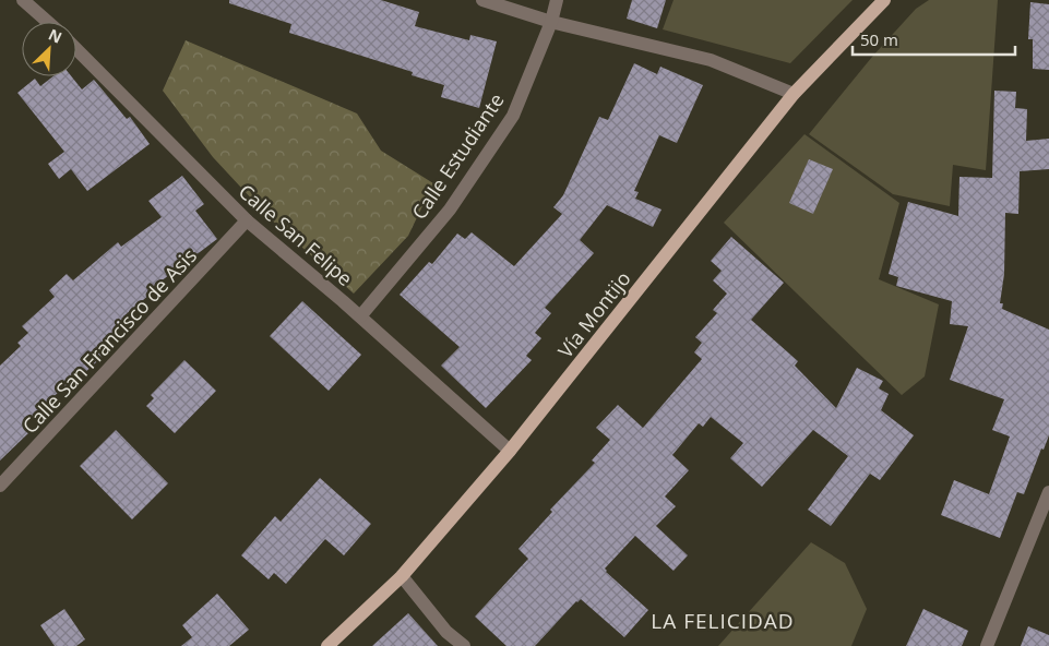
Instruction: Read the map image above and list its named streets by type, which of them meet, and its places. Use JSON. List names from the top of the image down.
{
  "streets": {
    "main road": ["Vía Montijo"],
    "street": ["Calle Estudiante", "Calle San Felipe", "Calle San Francisco de Asis"]
  },
  "crossings": [
    ["Calle Estudiante", "Calle San Felipe"],
    ["Calle San Felipe", "Vía Montijo"],
    ["Calle San Felipe", "Calle San Francisco de Asis"]
  ],
  "districts": ["LA FELICIDAD"],
  "scale_bar": "50 m",
  "north": "top right"
}
